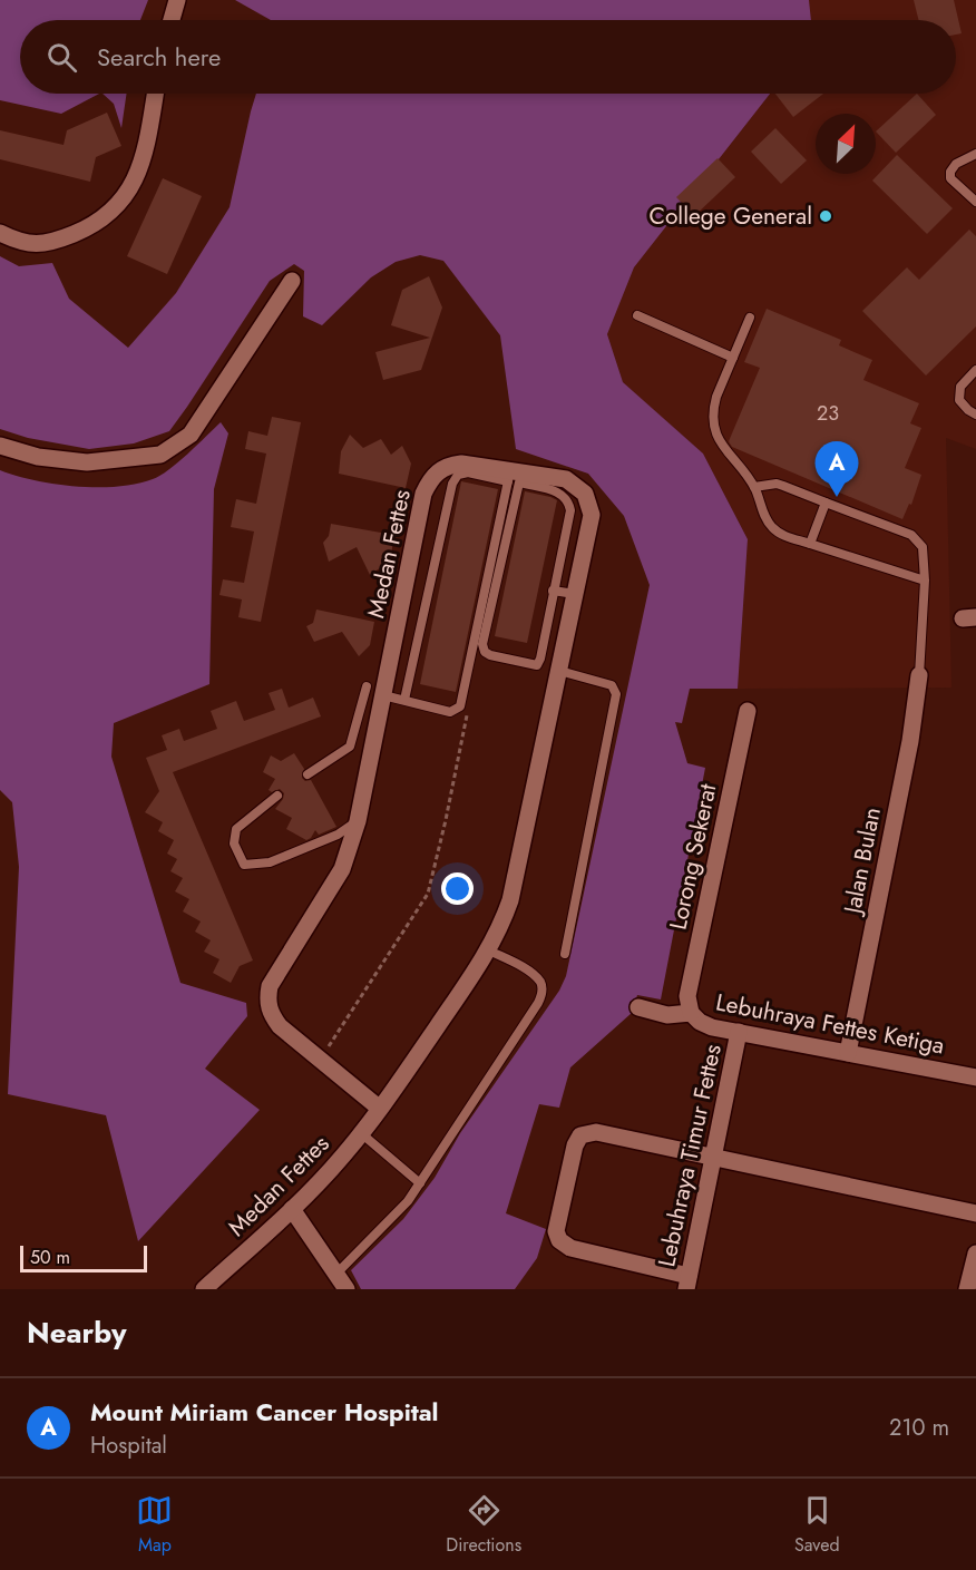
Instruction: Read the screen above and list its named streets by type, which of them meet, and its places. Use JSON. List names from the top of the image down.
{
  "streets": {
    "street": [
      "Medan Fettes",
      "Lorong Sekerat",
      "Jalan Bulan",
      "Lebuhraya Fettes Ketiga",
      "Lebuhraya Timur Fettes"
    ]
  },
  "crossings": [
    ["Lorong Sekerat", "Lebuhraya Fettes Ketiga"],
    ["Jalan Bulan", "Lebuhraya Fettes Ketiga"],
    ["Lebuhraya Fettes Ketiga", "Lebuhraya Timur Fettes"]
  ],
  "places": ["College General"],
  "house_numbers": ["23"],
  "scale_bar": "50 m",
  "north": "top right",
  "page": {
    "search": "Search here",
    "pins": "A",
    "scale": "50 m",
    "heading": "Nearby",
    "list": [
      {
        "mark": "A",
        "name": "Mount Miriam Cancer Hospital",
        "note": "Hospital",
        "value": "210 m"
      }
    ],
    "nav": ["Map", "Directions", "Saved"]
  }
}
